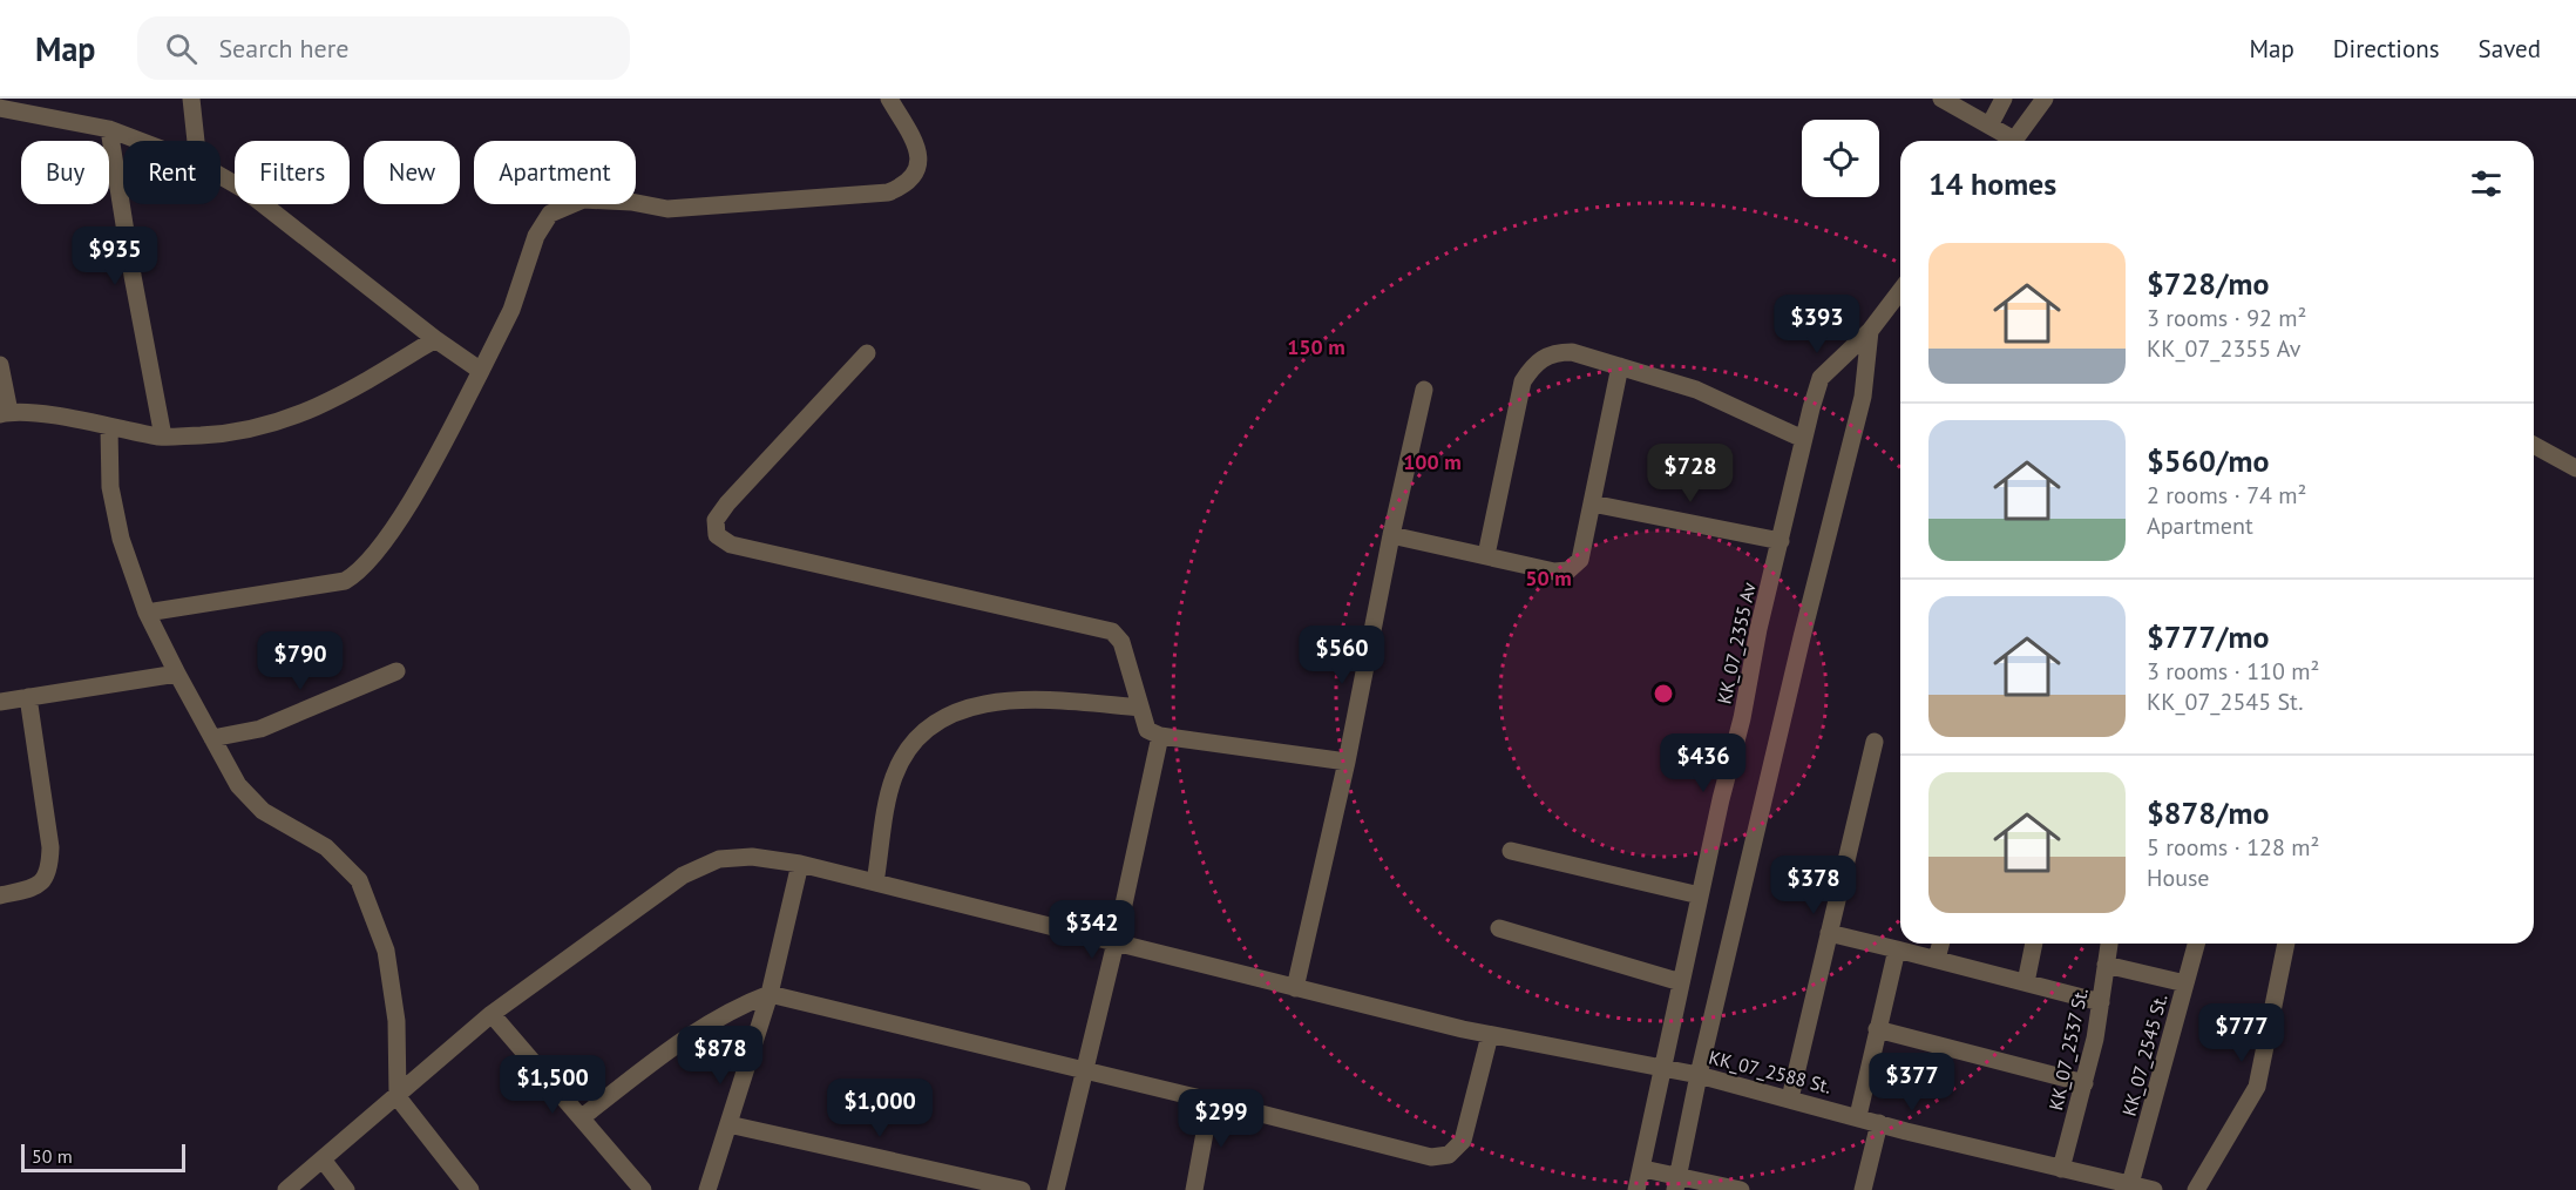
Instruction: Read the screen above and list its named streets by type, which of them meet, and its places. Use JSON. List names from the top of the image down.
{
  "streets": {
    "street": [
      "KK_07_2355 Av",
      "KK_07_2537 St.",
      "KK_07_2545 St.",
      "KK_07_2588 St."
    ]
  },
  "crossings": [
    ["KK_07_2355 Av", "KK_07_2588 St."],
    ["KK_07_2537 St.", "KK_07_2588 St."],
    ["KK_07_2545 St.", "KK_07_2588 St."]
  ],
  "scale_bar": "50 m",
  "page": {
    "header": "Map",
    "search": "Search here",
    "nav": ["Map", "Directions", "Saved"],
    "chip": [
      "Buy",
      "Rent",
      "Filters",
      "New",
      "Apartment"
    ],
    "heading": "14 homes",
    "list": [
      {
        "name": "$728/mo",
        "note": "3 rooms · 92 m² · KK_07_2355 Av"
      },
      {
        "name": "$560/mo",
        "note": "2 rooms · 74 m² · Apartment"
      },
      {
        "name": "$777/mo",
        "note": "3 rooms · 110 m² · KK_07_2545 St."
      },
      {
        "name": "$878/mo",
        "note": "5 rooms · 128 m² · House"
      }
    ],
    "price": [
      "$935",
      "$393",
      "$728",
      "$560",
      "$790",
      "$436",
      "$378",
      "$342",
      "$777",
      "$878",
      "$377",
      "$1,500",
      "$1,000",
      "$299"
    ],
    "scale": "50 m"
  },
  "rings": ["150 m", "100 m", "50 m"]
}
